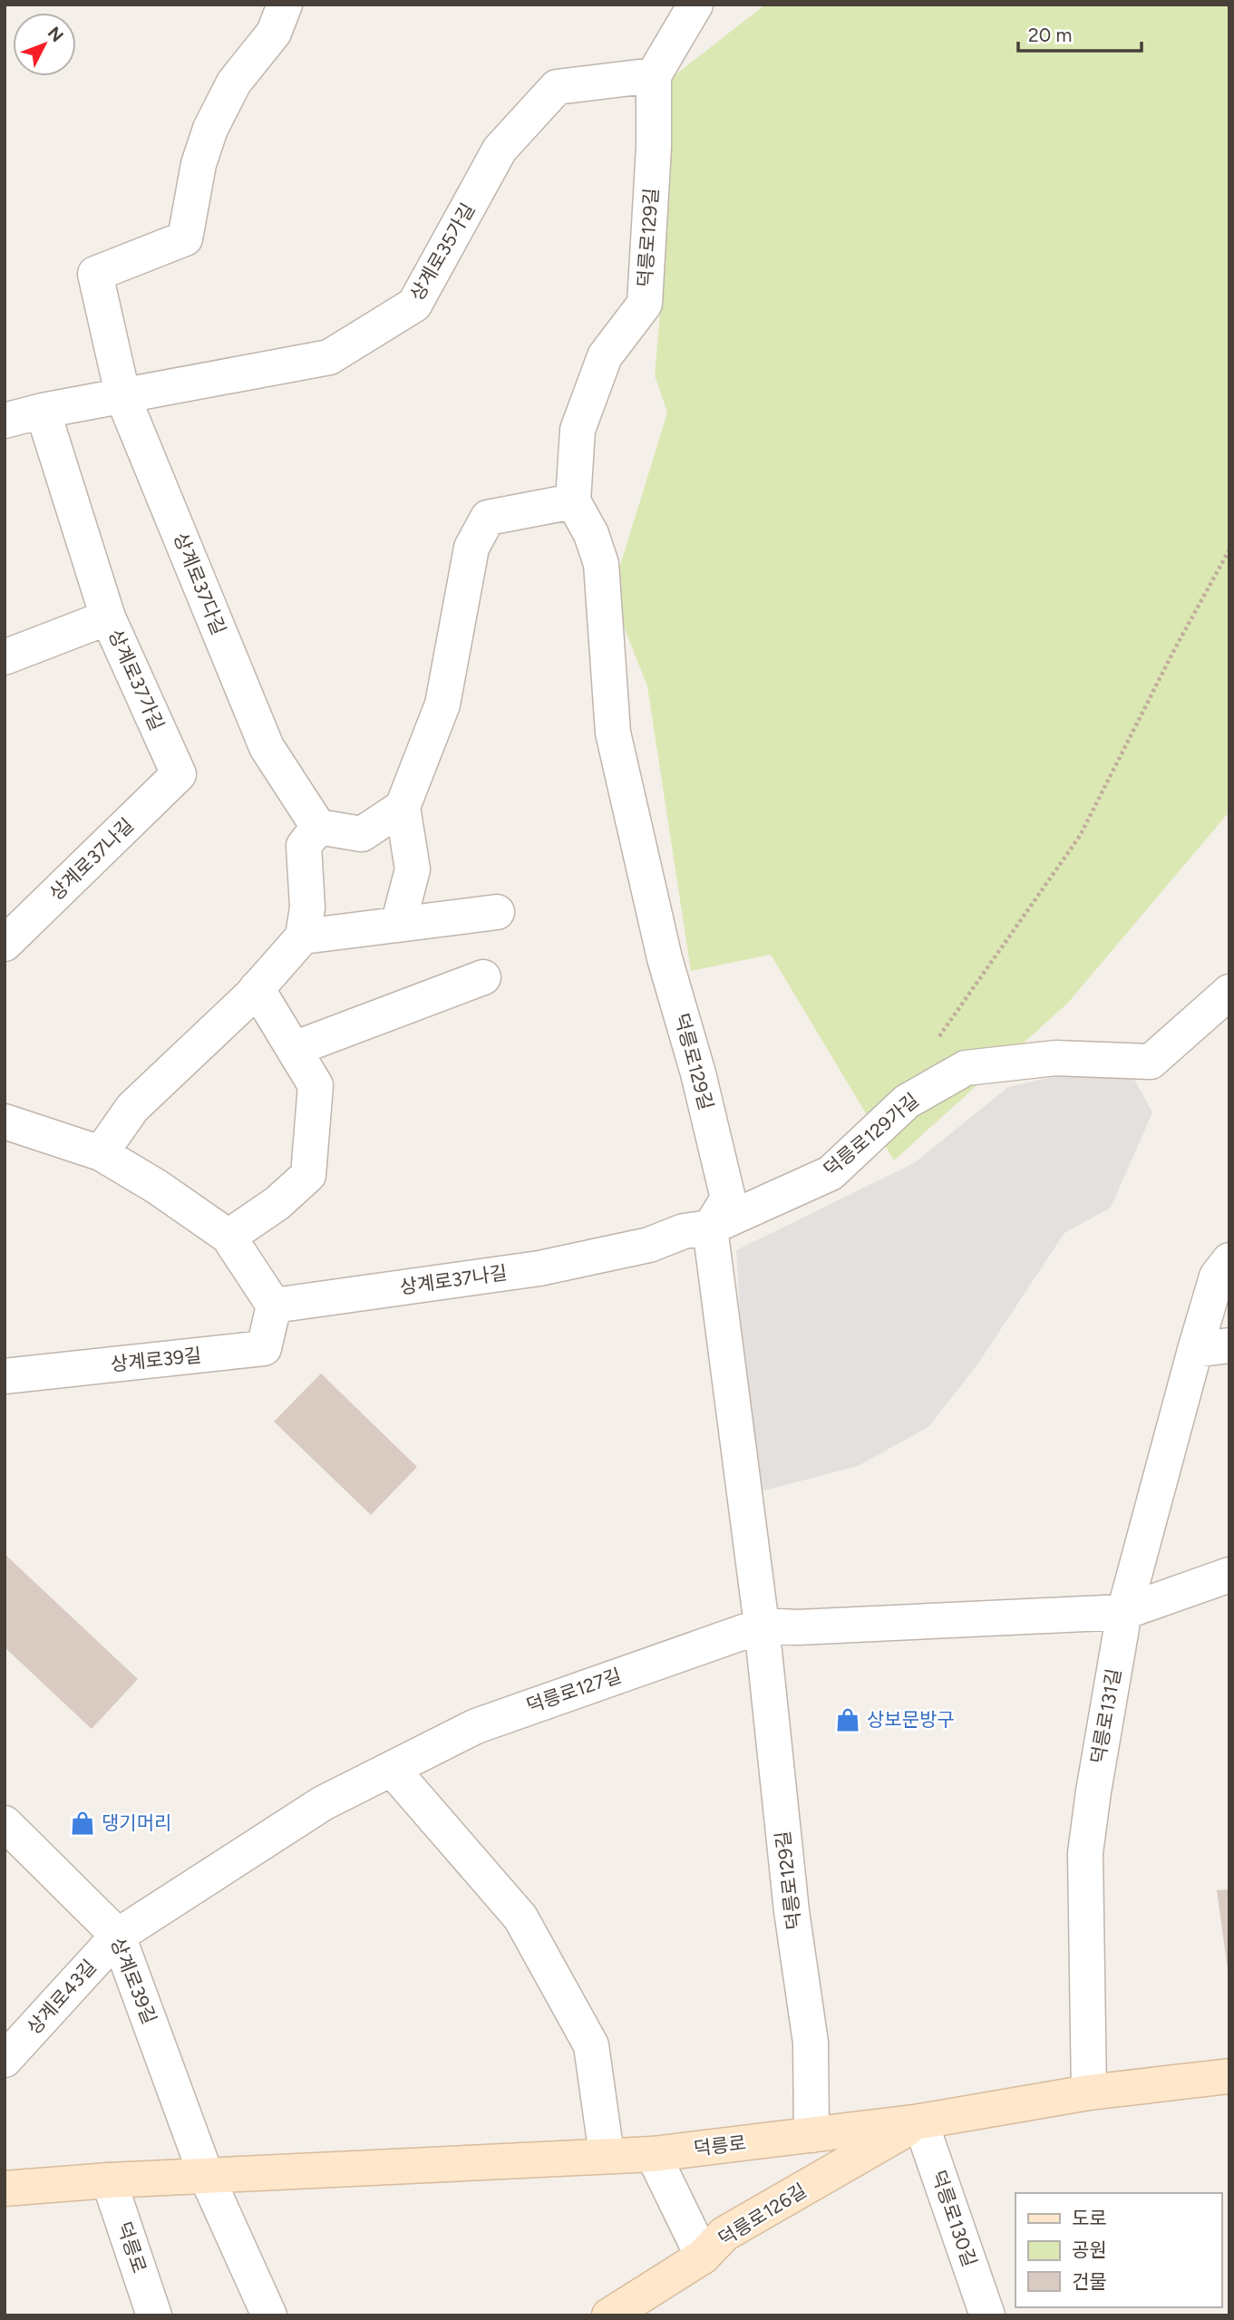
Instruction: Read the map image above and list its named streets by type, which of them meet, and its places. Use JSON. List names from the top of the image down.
{
  "streets": {
    "main road": ["덕릉로", "덕릉로126길"],
    "street": [
      "덕릉로129길",
      "상계로35가길",
      "상계로37다길",
      "상계로37가길",
      "상계로37나길",
      "덕릉로129가길",
      "상계로39길",
      "덕릉로127길",
      "덕릉로131길",
      "상계로43길",
      "덕릉로130길"
    ]
  },
  "crossings": [
    ["덕릉로129길", "상계로35가길"],
    ["덕릉로129길", "상계로37나길"],
    ["덕릉로129길", "덕릉로129가길"],
    ["덕릉로129길", "덕릉로127길"],
    ["덕릉로129길", "덕릉로"],
    ["상계로35가길", "상계로37다길"],
    ["상계로37가길", "상계로37나길"],
    ["상계로37나길", "덕릉로129가길"],
    ["상계로37나길", "상계로39길"],
    ["상계로39길", "덕릉로127길"],
    ["상계로39길", "상계로43길"],
    ["상계로39길", "덕릉로"],
    ["덕릉로127길", "상계로43길"],
    ["덕릉로131길", "덕릉로"],
    ["덕릉로", "덕릉로126길"],
    ["덕릉로", "덕릉로130길"],
    ["덕릉로126길", "덕릉로130길"]
  ],
  "places": {
    "shop": ["상보문방구", "댕기머리"]
  },
  "legend": ["도로", "공원", "건물"],
  "scale_bar": "20 m",
  "north": "top right"
}
